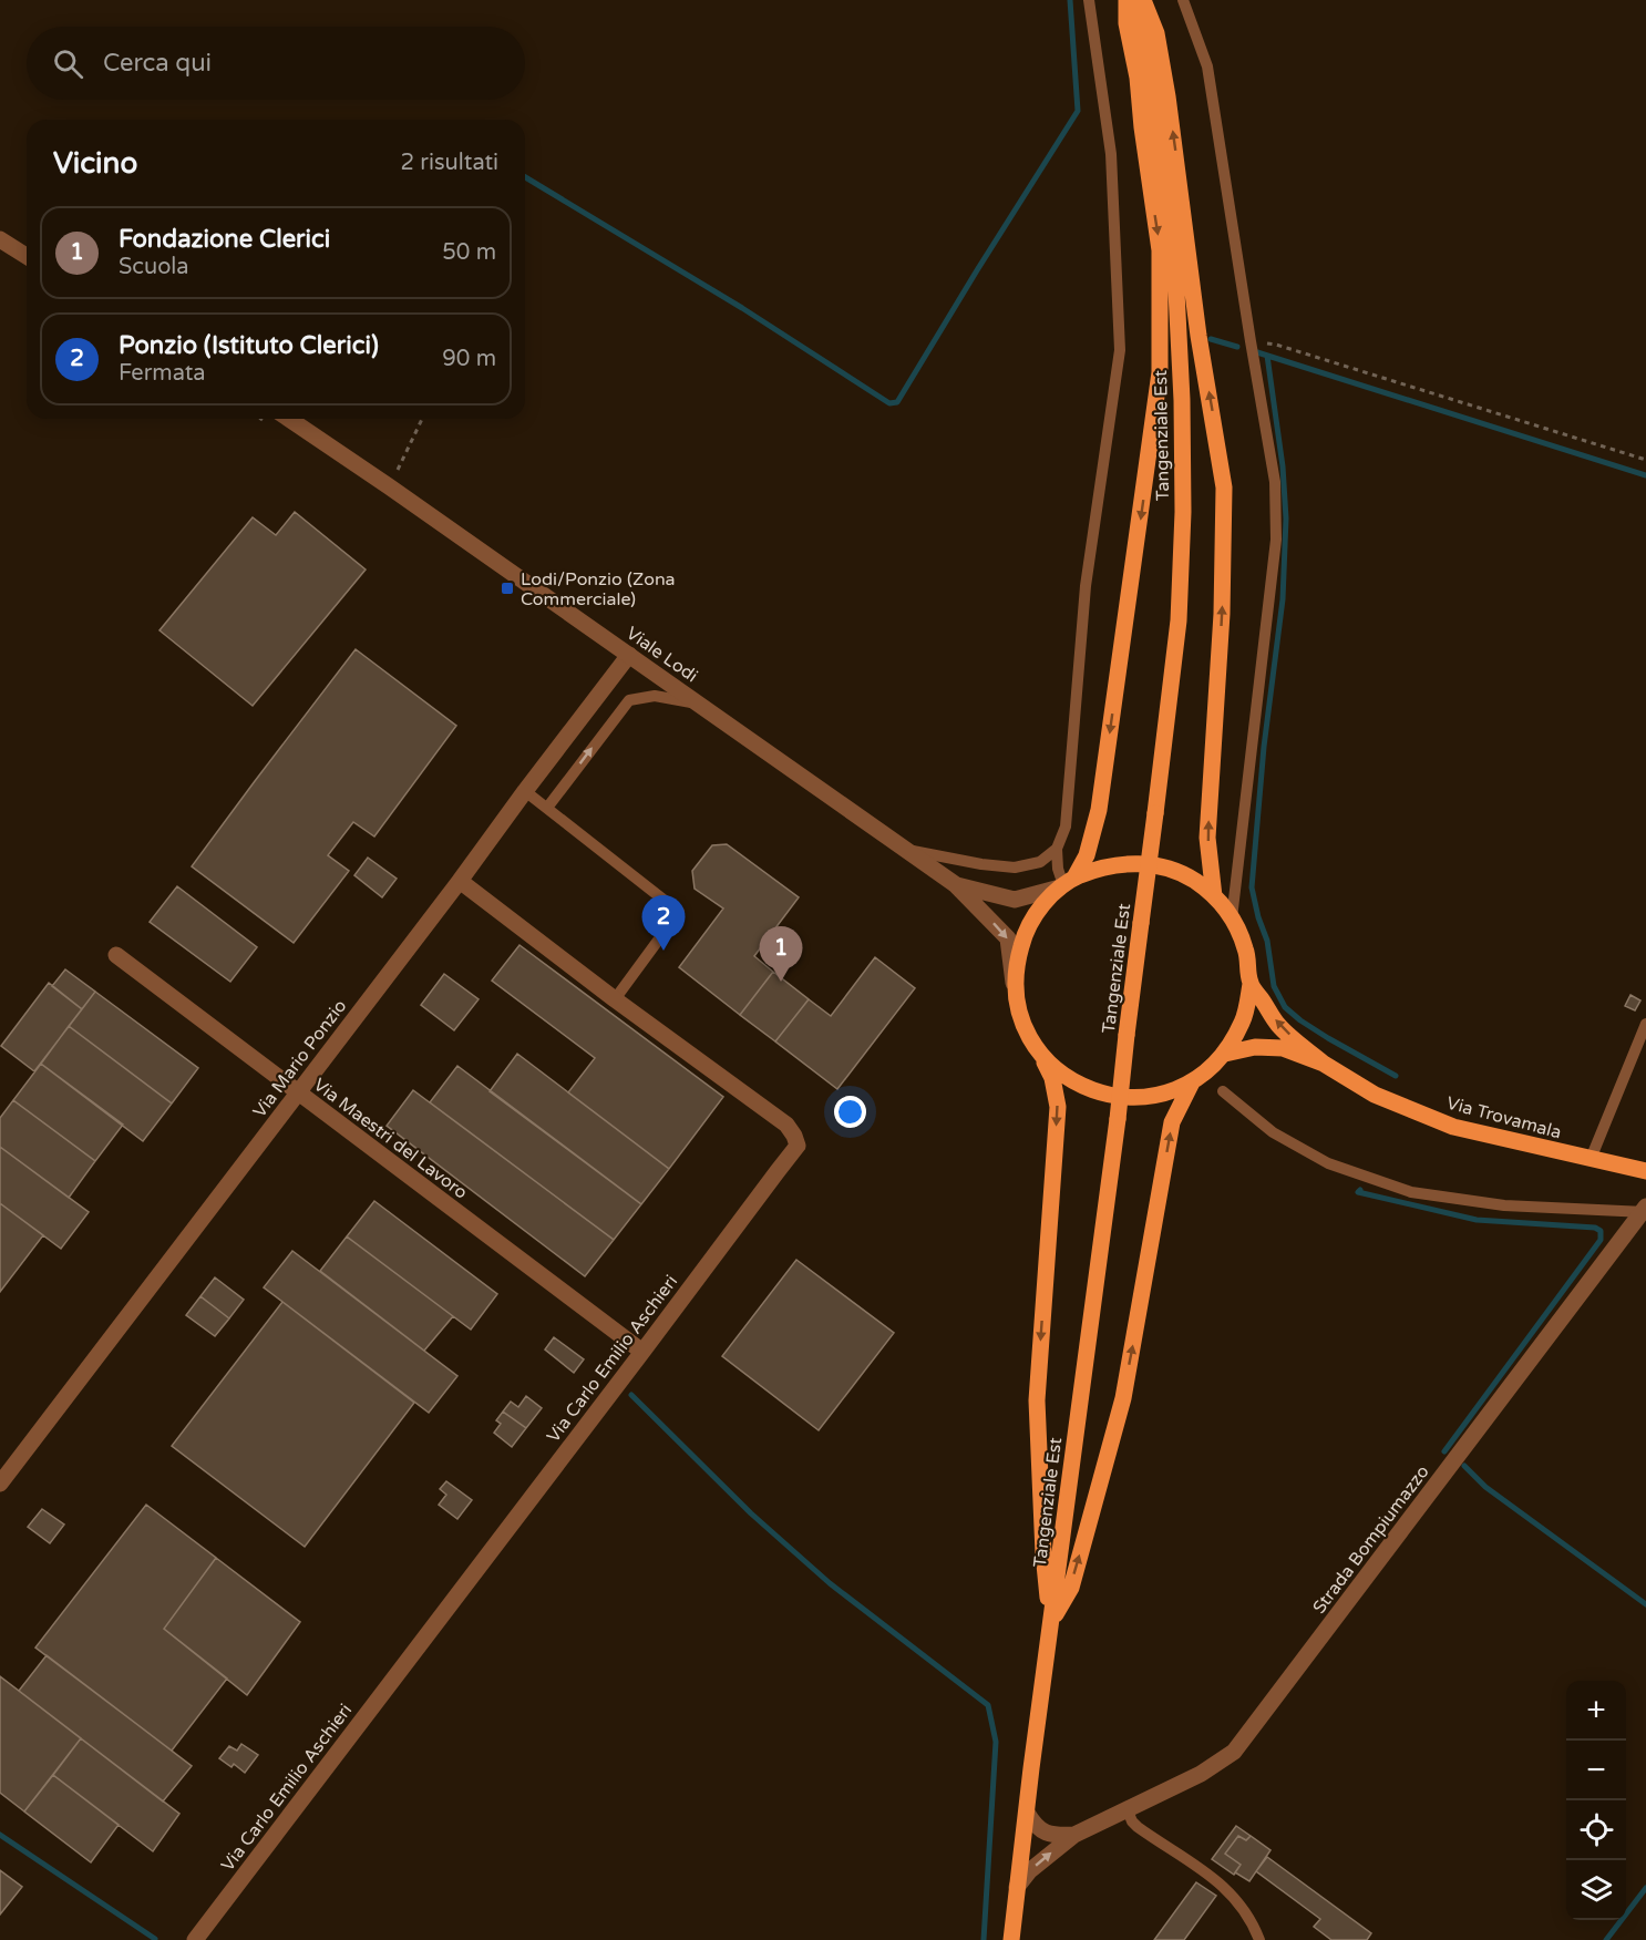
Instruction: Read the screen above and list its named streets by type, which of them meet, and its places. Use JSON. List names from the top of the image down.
{
  "streets": {
    "main road": ["Tangenziale Est", "Via Trovamala"],
    "street": [
      "Viale Lodi",
      "Via Mario Ponzio",
      "Via Maestri del Lavoro",
      "Via Carlo Emilio Aschieri",
      "Strada Bompiumazzo"
    ]
  },
  "crossings": [
    ["Tangenziale Est", "Strada Bompiumazzo"],
    ["Viale Lodi", "Via Mario Ponzio"],
    ["Viale Lodi", "Via Trovamala"],
    ["Via Mario Ponzio", "Via Maestri del Lavoro"],
    ["Via Mario Ponzio", "Via Carlo Emilio Aschieri"],
    ["Via Maestri del Lavoro", "Via Carlo Emilio Aschieri"]
  ],
  "places": {
    "transit": ["Lodi/Ponzio (Zona Commerciale)"]
  },
  "page": {
    "search": "Cerca qui",
    "heading": ["Vicino", "2 risultati"],
    "list": [
      {
        "mark": "1",
        "name": "Fondazione Clerici",
        "note": "Scuola",
        "value": "50 m"
      },
      {
        "mark": "2",
        "name": "Ponzio (Istituto Clerici)",
        "note": "Fermata",
        "value": "90 m"
      }
    ],
    "pins": ["2", "1"],
    "map_buttons": ["+", "−"]
  }
}
